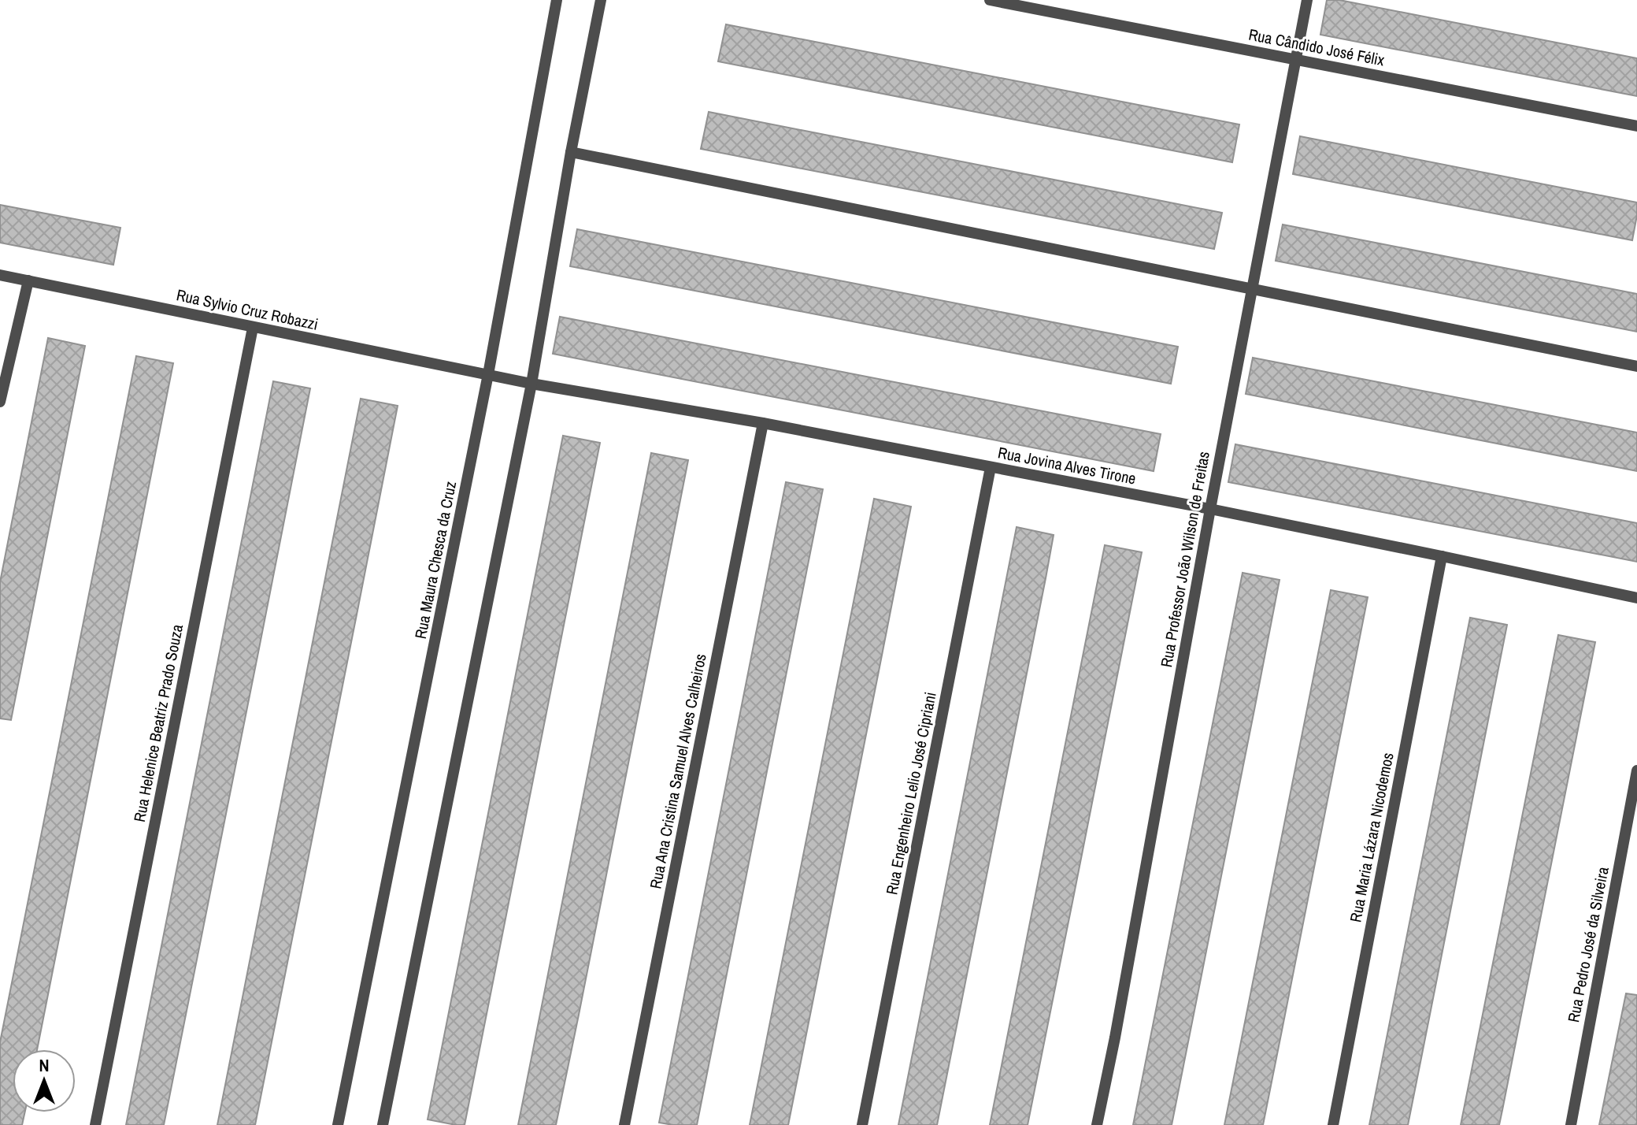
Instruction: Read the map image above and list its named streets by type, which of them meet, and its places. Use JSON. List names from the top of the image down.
{
  "streets": {
    "street": [
      "Rua Cândido José Félix",
      "Rua Sylvio Cruz Robazzi",
      "Rua Jovina Alves Tirone",
      "Rua Professor João Wilson de Freitas",
      "Rua Maura Chesca da Cruz",
      "Rua Helenice Beatriz Prado Souza",
      "Rua Ana Cristina Samuel Alves Calheiros",
      "Rua Engenheiro Lelio José Cipriani",
      "Rua Maria Lázara Nicodemos",
      "Rua Pedro José da Silveira"
    ]
  },
  "crossings": [
    ["Rua Cândido José Félix", "Rua Professor João Wilson de Freitas"],
    ["Rua Sylvio Cruz Robazzi", "Rua Jovina Alves Tirone"],
    ["Rua Sylvio Cruz Robazzi", "Rua Maura Chesca da Cruz"],
    ["Rua Sylvio Cruz Robazzi", "Rua Helenice Beatriz Prado Souza"],
    ["Rua Jovina Alves Tirone", "Rua Professor João Wilson de Freitas"],
    ["Rua Jovina Alves Tirone", "Rua Maura Chesca da Cruz"],
    ["Rua Jovina Alves Tirone", "Rua Ana Cristina Samuel Alves Calheiros"],
    ["Rua Jovina Alves Tirone", "Rua Engenheiro Lelio José Cipriani"],
    ["Rua Jovina Alves Tirone", "Rua Maria Lázara Nicodemos"]
  ],
  "north": "top"
}
